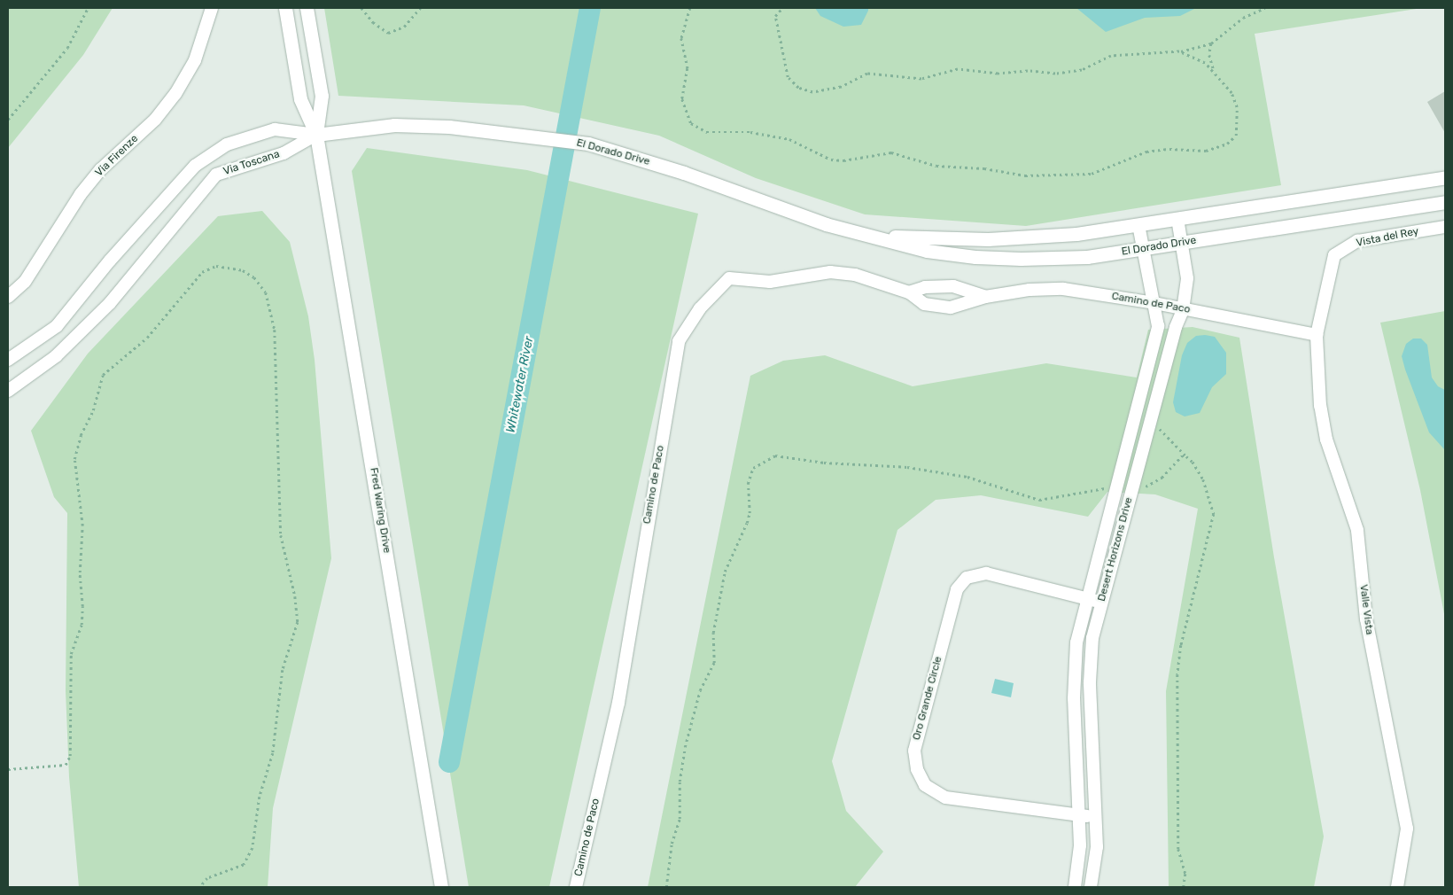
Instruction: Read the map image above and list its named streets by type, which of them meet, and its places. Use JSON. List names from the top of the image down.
{
  "streets": {
    "main road": ["El Dorado Drive", "Fred Waring Drive"],
    "street": [
      "Via Firenze",
      "Via Toscana",
      "Vista del Rey",
      "Camino de Paco",
      "Desert Horizons Drive",
      "Valle Vista",
      "Oro Grande Circle"
    ]
  },
  "crossings": [
    ["El Dorado Drive", "Via Toscana"],
    ["El Dorado Drive", "Fred Waring Drive"],
    ["El Dorado Drive", "Desert Horizons Drive"],
    ["Via Toscana", "Fred Waring Drive"],
    ["Vista del Rey", "Camino de Paco"],
    ["Vista del Rey", "Valle Vista"],
    ["Camino de Paco", "Desert Horizons Drive"],
    ["Camino de Paco", "Valle Vista"],
    ["Desert Horizons Drive", "Oro Grande Circle"]
  ],
  "water": ["Whitewater River"]
}
